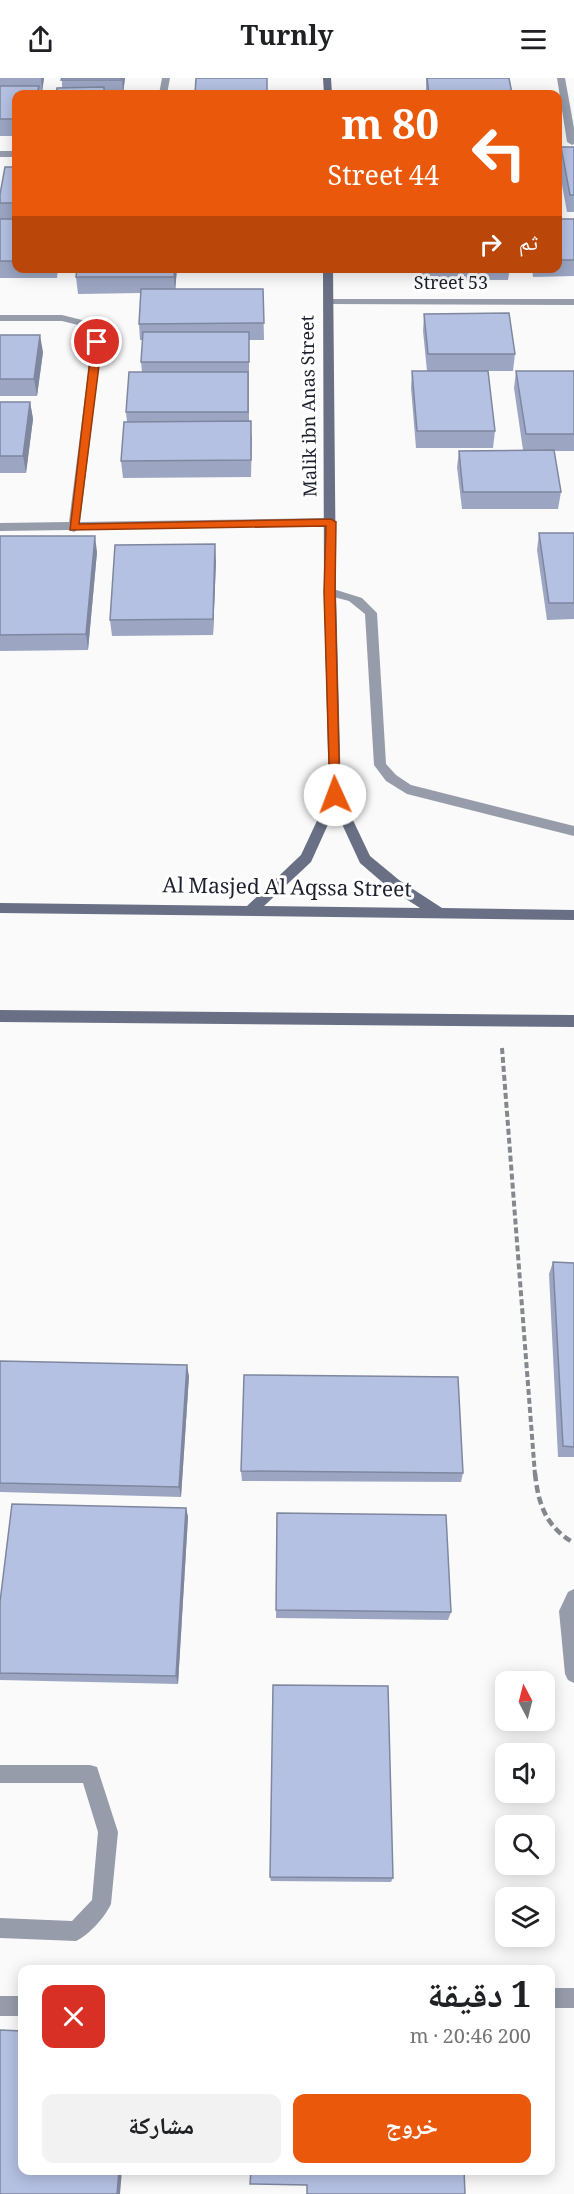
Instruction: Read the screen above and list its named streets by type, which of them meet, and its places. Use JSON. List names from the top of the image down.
{
  "streets": {
    "street": ["Street 53", "Malik ibn Anas Street", "Al Masjed Al Aqssa Street"]
  },
  "crossings": [
    ["Street 53", "Malik ibn Anas Street"],
    ["Malik ibn Anas Street", "Al Masjed Al Aqssa Street"]
  ],
  "north": "top",
  "page": {
    "header": "Turnly",
    "turn": ["80 m", "Street 44"],
    "then": "ثم",
    "heading": ["1 دقيقة", "200 m · 20:46"],
    "buttons": ["خروج", "مشاركة"]
  }
}
